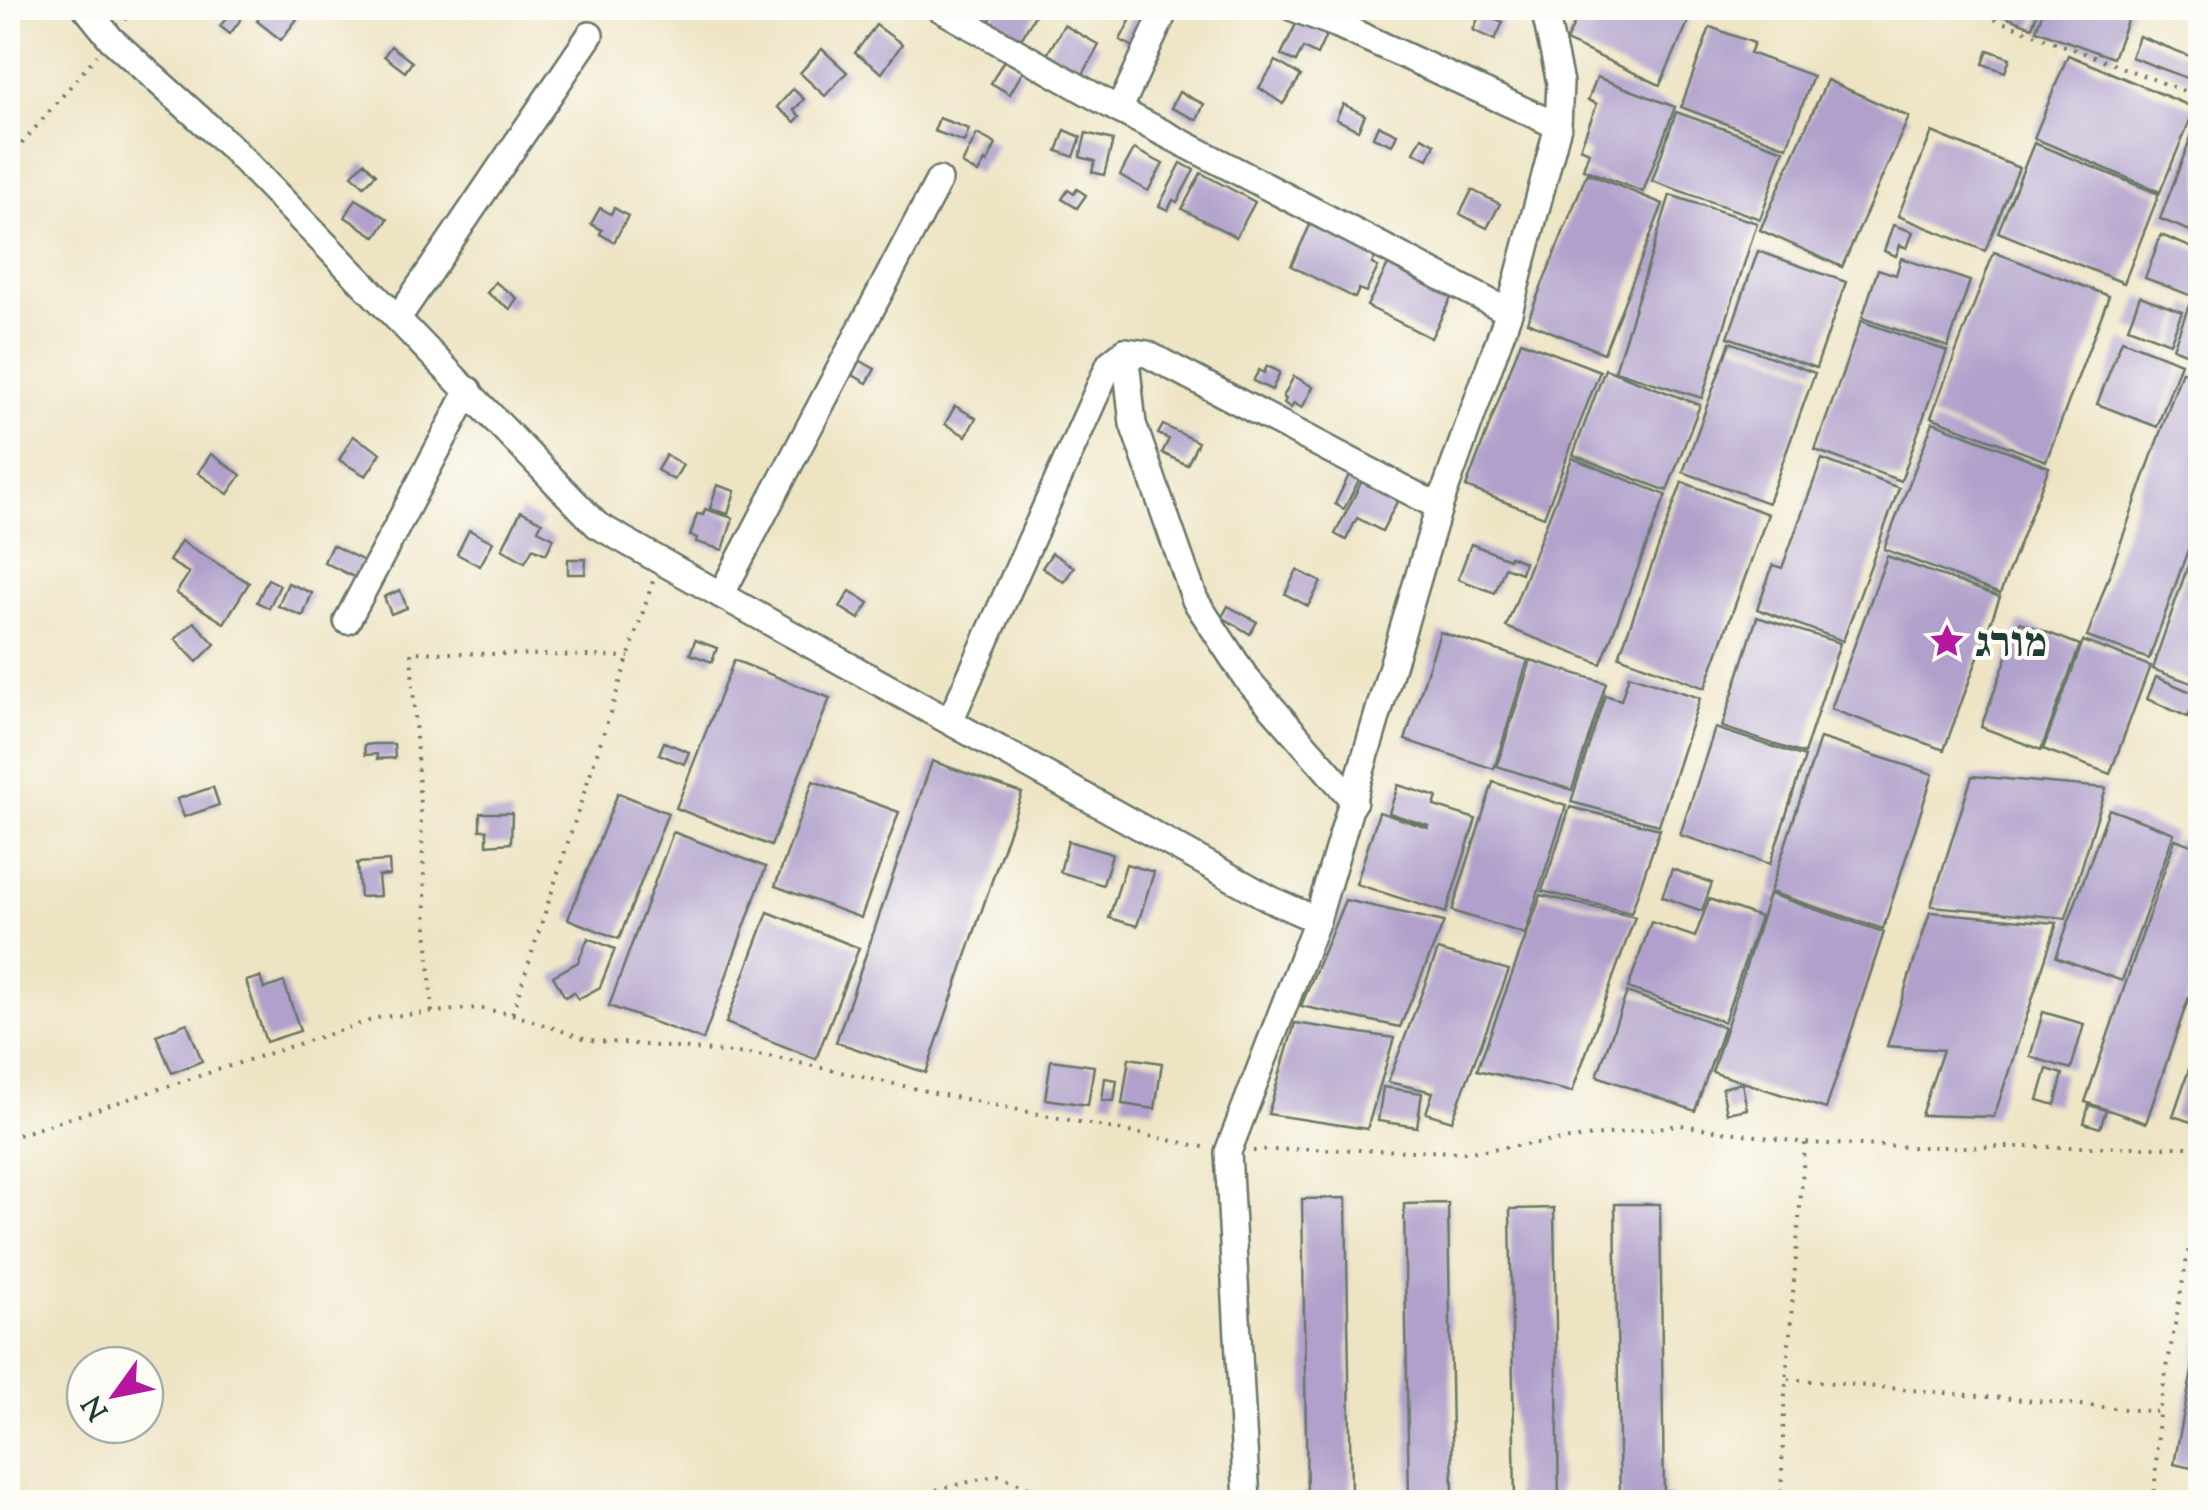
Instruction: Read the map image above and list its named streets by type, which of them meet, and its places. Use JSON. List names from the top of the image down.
{
  "places": {
    "place": ["מורג"]
  },
  "north": "bottom left"
}
